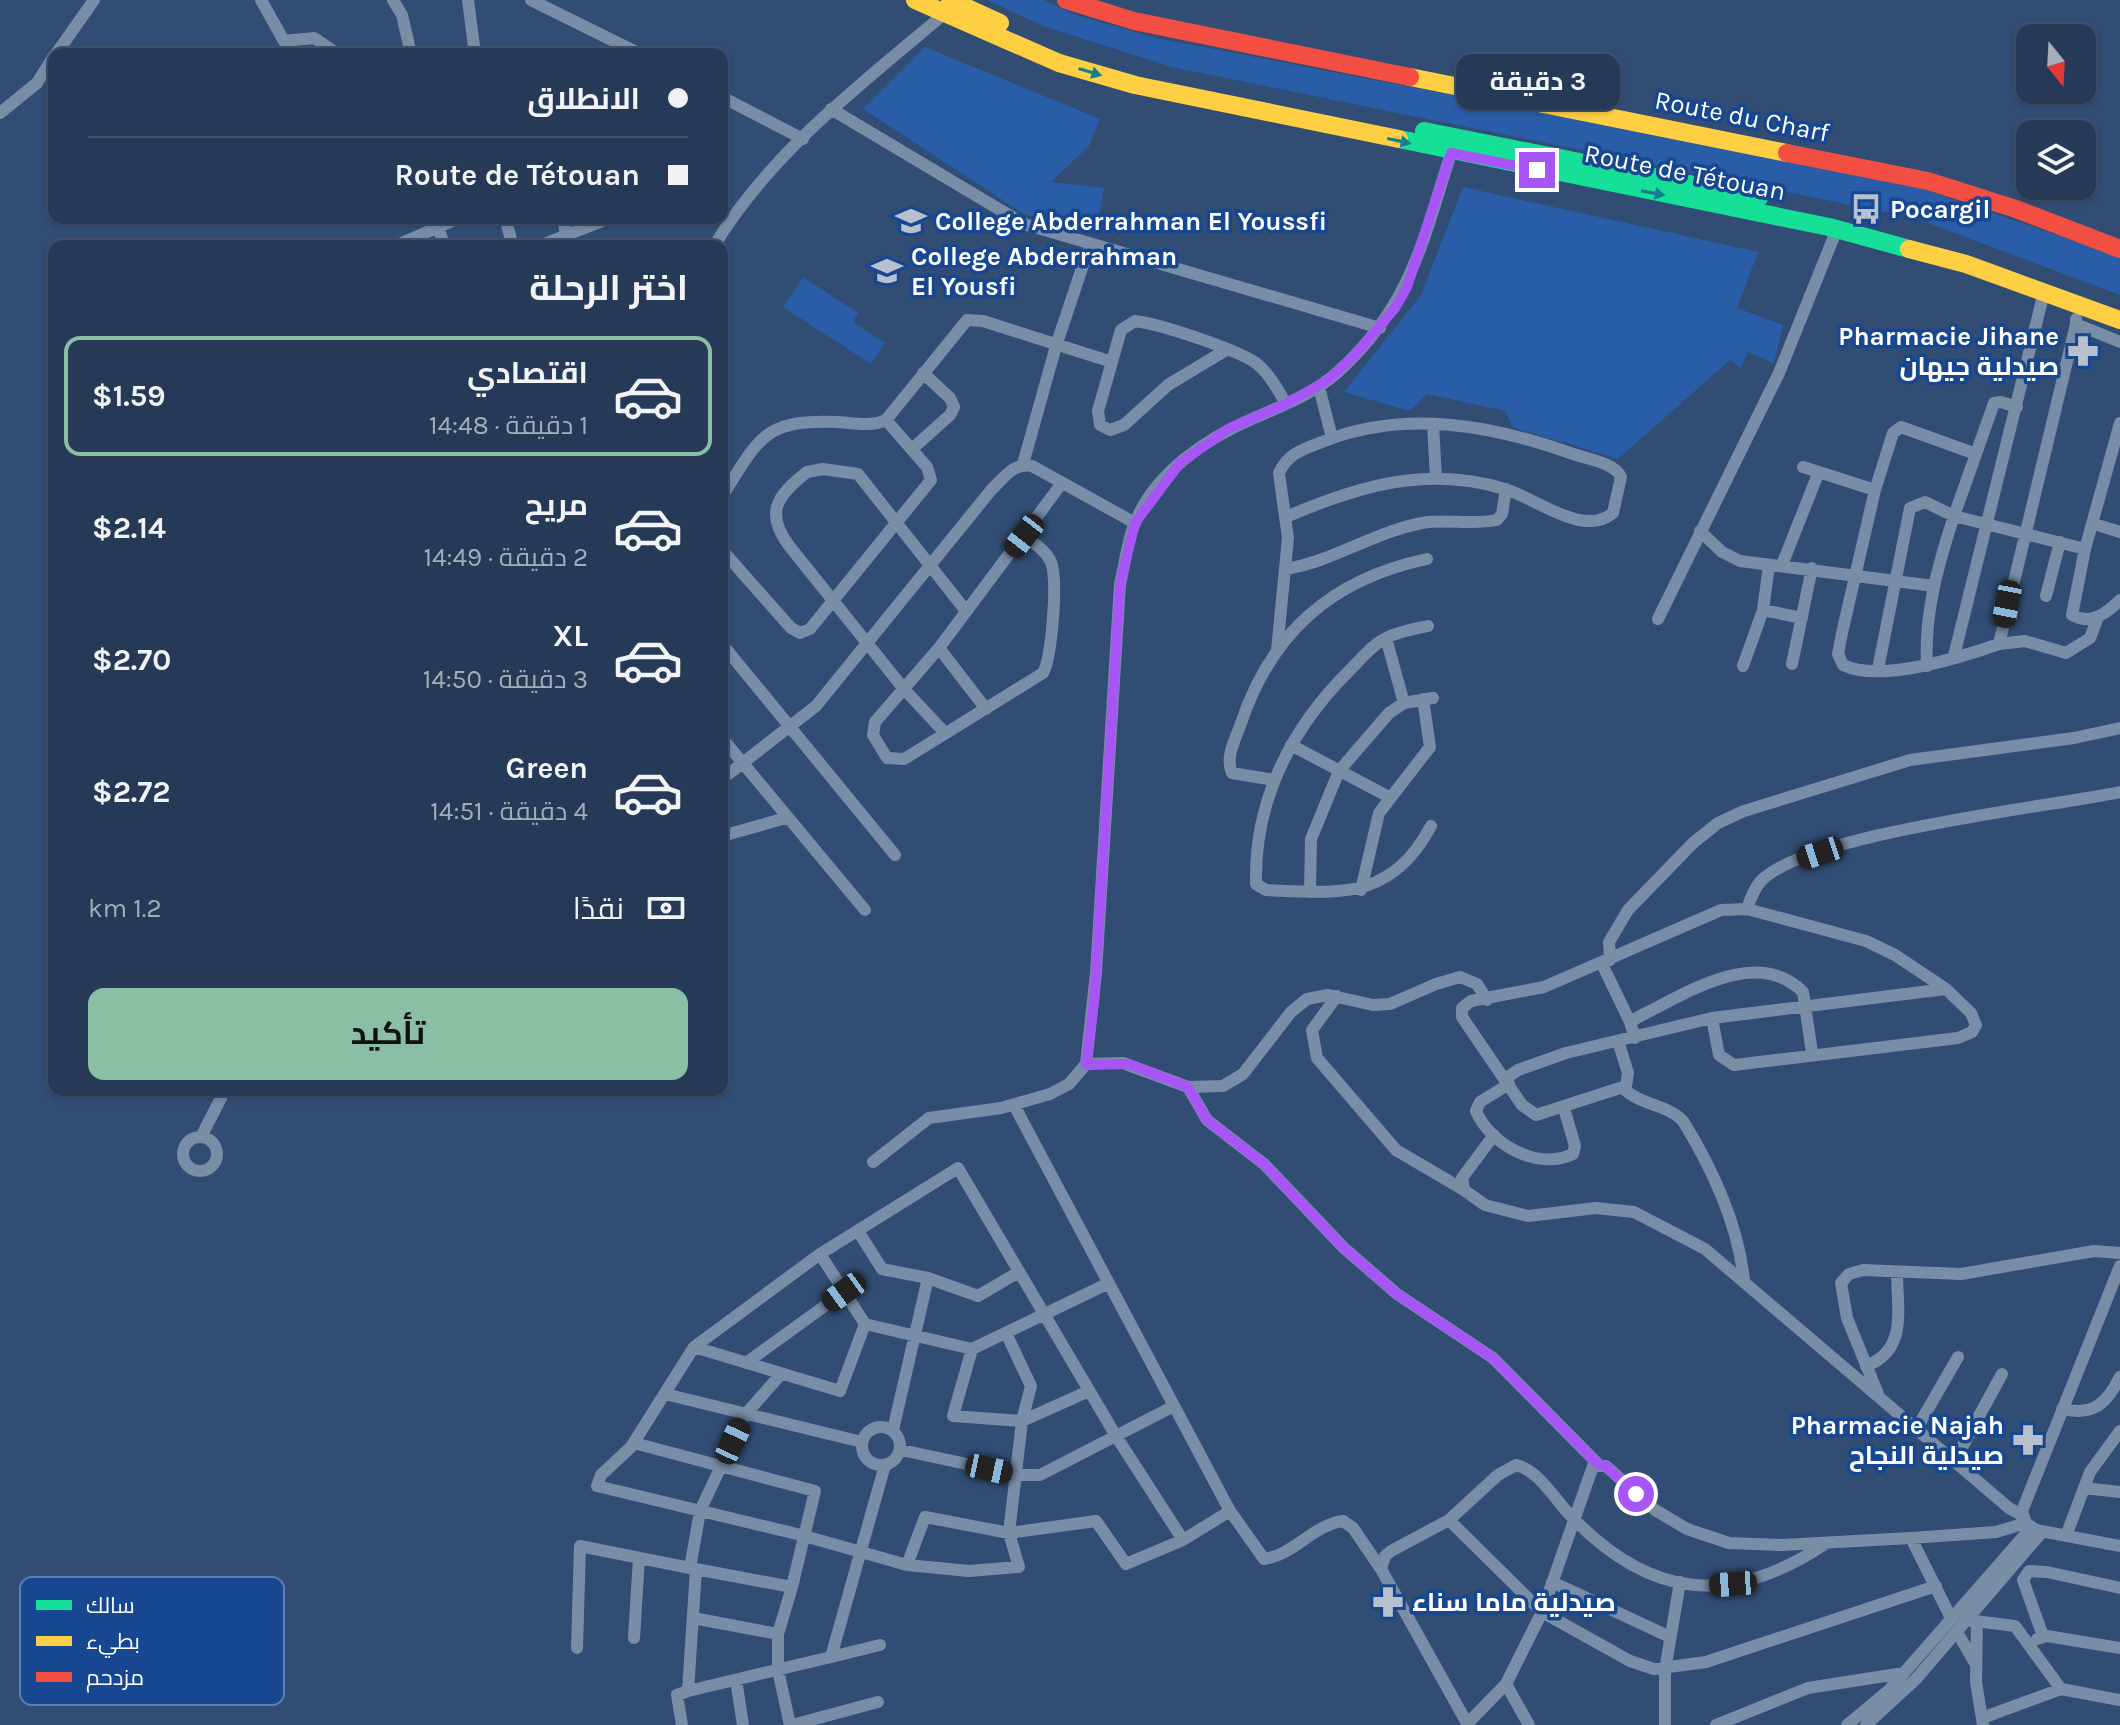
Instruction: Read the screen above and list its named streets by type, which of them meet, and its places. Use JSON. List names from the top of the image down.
{
  "streets": {
    "main road": ["Route du Charf", "Route de Tétouan"]
  },
  "places": {
    "bus stop": ["Pocargil"],
    "school or university": ["College Abderrahman El Youssfi", "College Abderrahman El Yousfi"],
    "pharmacy": ["Pharmacie Jihane صيدلية جيهان", "Pharmacie Najah صيدلية النجاح", "صيدلية ماما سناء"]
  },
  "legend": ["سالك", "بطيء", "مزدحم"],
  "north": "bottom",
  "page": {
    "banner": ["الانطلاق", "Route de Tétouan"],
    "bubble": "3 دقيقة",
    "heading": "اختر الرحلة",
    "list": [
      {
        "name": "اقتصادي",
        "note": "1 دقيقة · 14:48",
        "value": "$1.59"
      },
      {
        "name": "مريح",
        "note": "2 دقيقة · 14:49",
        "value": "$2.14"
      },
      {
        "name": "XL",
        "note": "3 دقيقة · 14:50",
        "value": "$2.70"
      },
      {
        "name": "Green",
        "note": "4 دقيقة · 14:51",
        "value": "$2.72"
      }
    ],
    "pay": ["نقدًا", "1.2 km"],
    "buttons": "تأكيد"
  }
}
